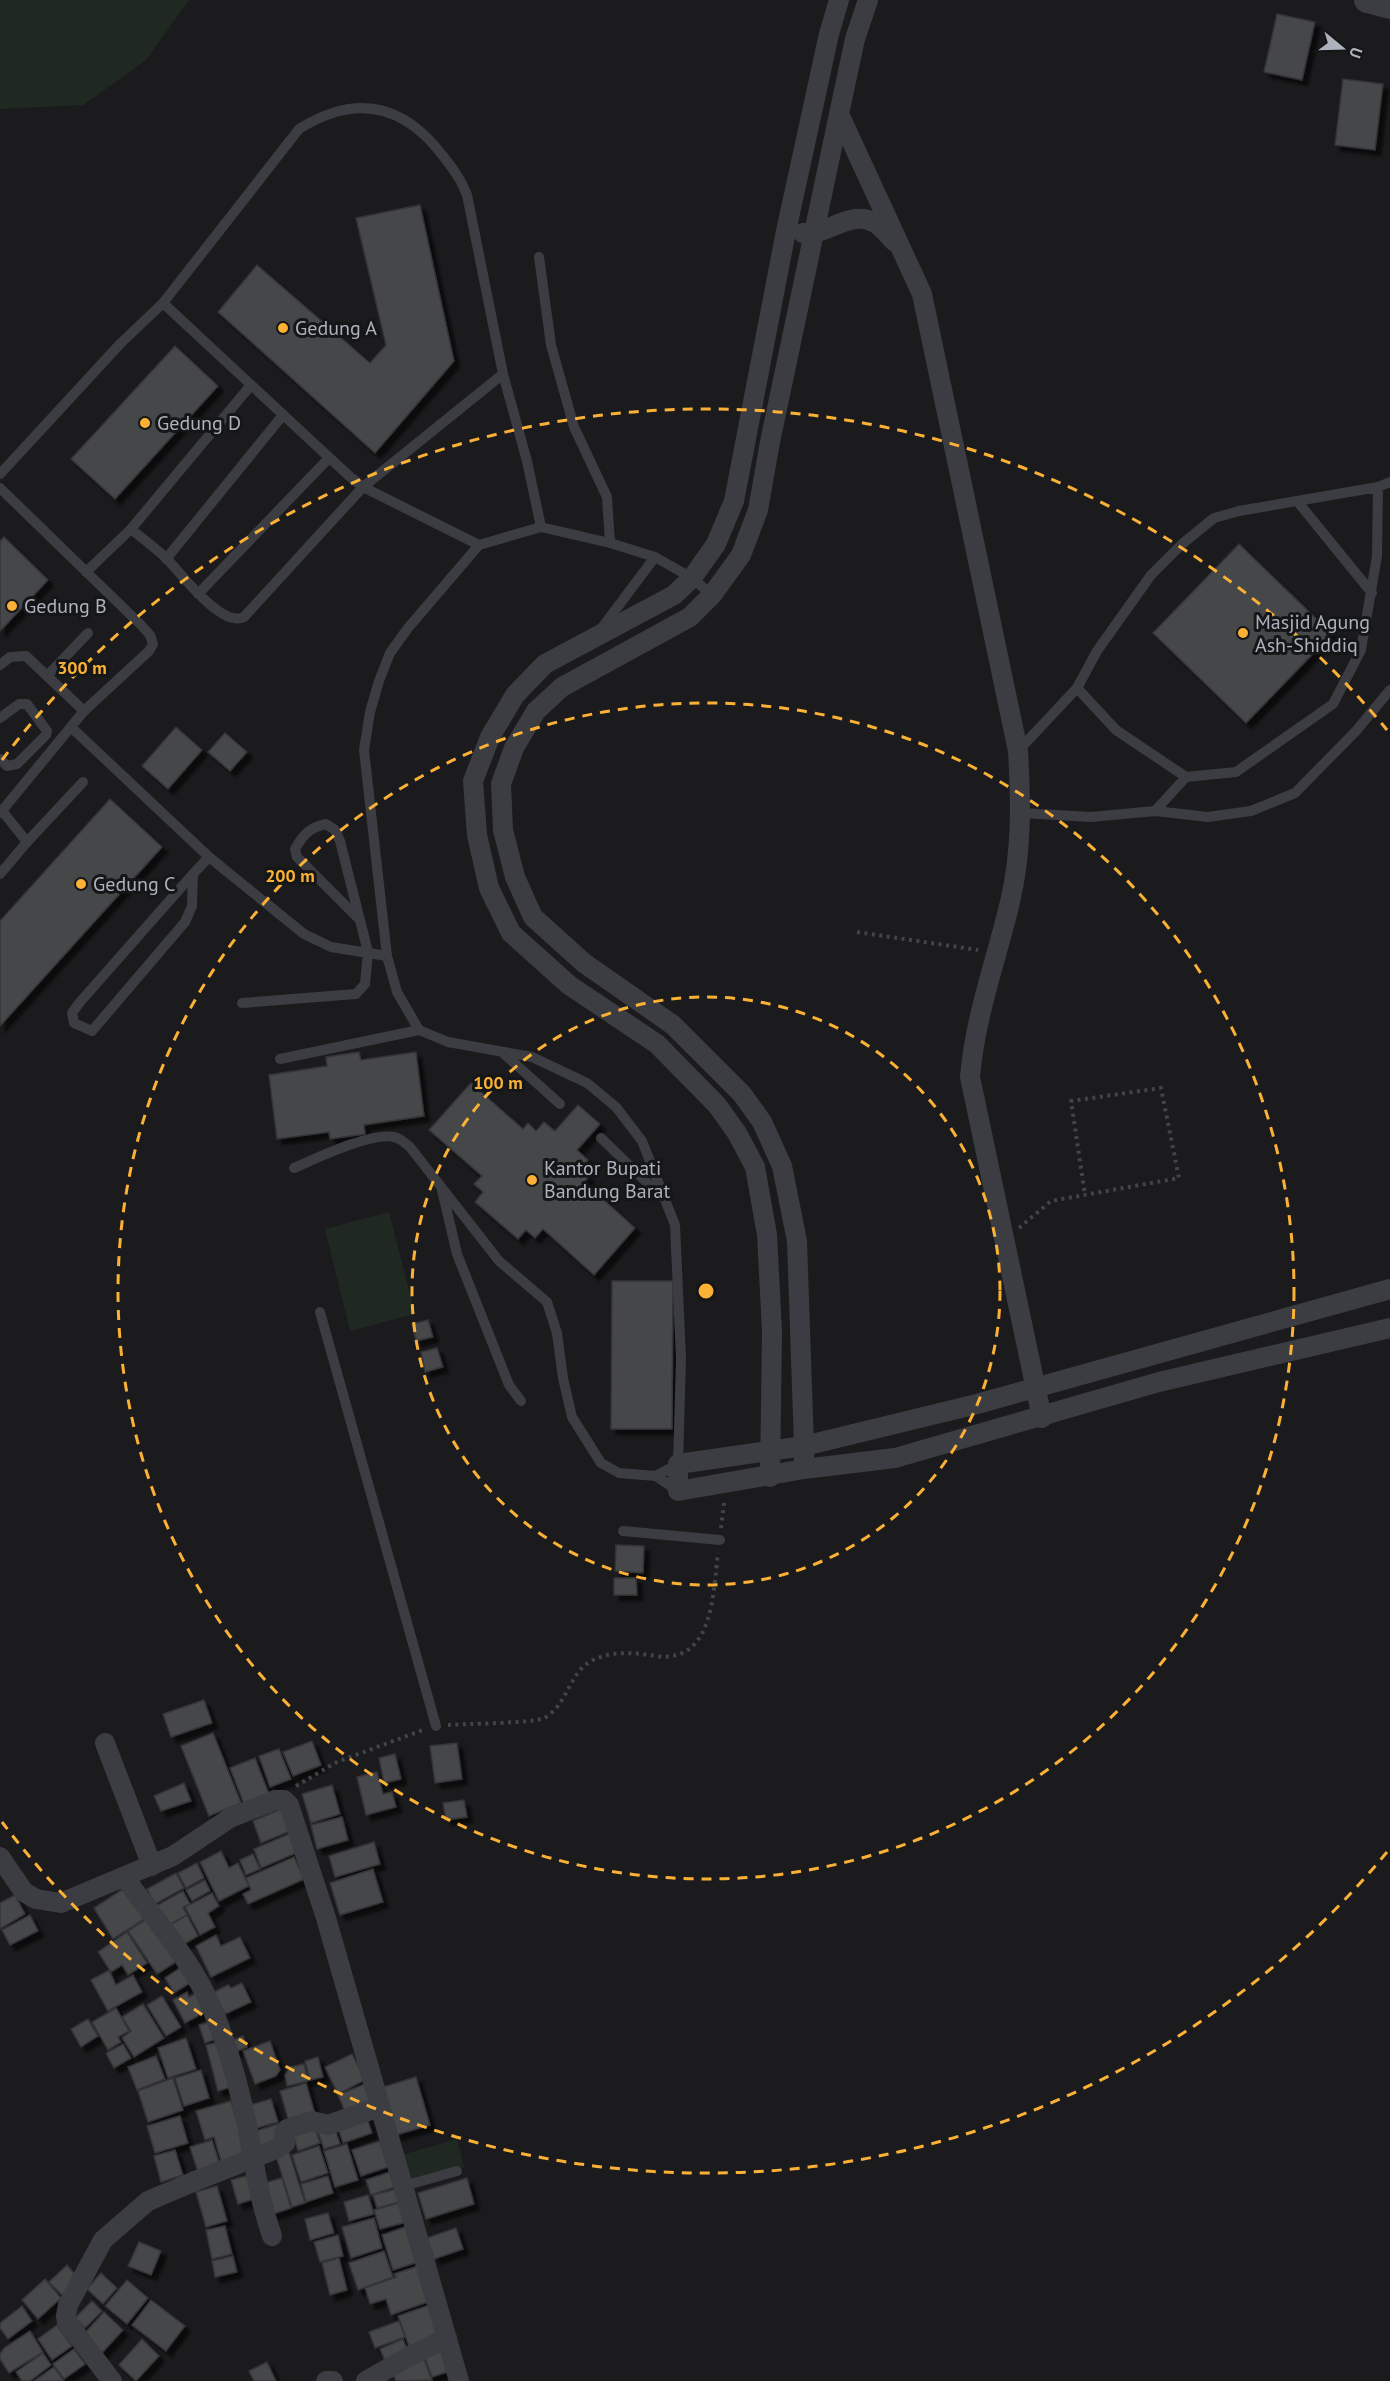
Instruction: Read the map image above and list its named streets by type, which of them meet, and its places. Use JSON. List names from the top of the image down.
{
  "places": [
    "Gedung A",
    "Gedung D",
    "Gedung B",
    "Masjid Agung Ash-Shiddiq",
    "Gedung C",
    "Kantor Bupati Bandung Barat"
  ],
  "north": "right",
  "rings": ["300 m", "200 m", "100 m"]
}
